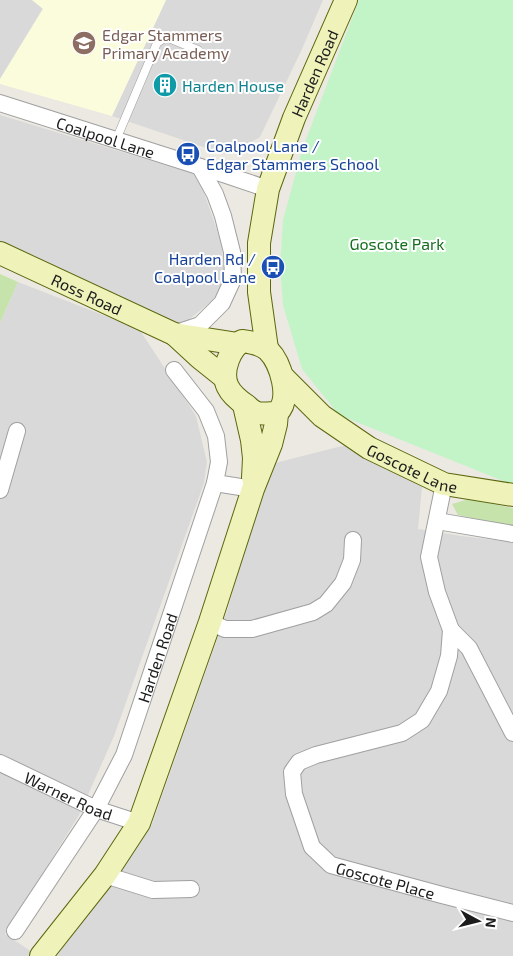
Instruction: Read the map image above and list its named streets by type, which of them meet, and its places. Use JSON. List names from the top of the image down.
{
  "streets": {
    "street": [
      "Harden Road",
      "Coalpool Lane",
      "Ross Road",
      "Goscote Lane",
      "Warner Road",
      "Goscote Place"
    ]
  },
  "crossings": [
    ["Harden Road", "Coalpool Lane"],
    ["Harden Road", "Ross Road"],
    ["Harden Road", "Goscote Lane"],
    ["Harden Road", "Warner Road"],
    ["Ross Road", "Goscote Lane"],
    ["Goscote Lane", "Goscote Place"]
  ],
  "parks": ["Goscote Park"],
  "places": {
    "school or university": ["Edgar Stammers Primary Academy"],
    "building": ["Harden House"],
    "bus stop": ["Coalpool Lane / Edgar Stammers School", "Harden Rd / Coalpool Lane"]
  },
  "north": "right"
}
